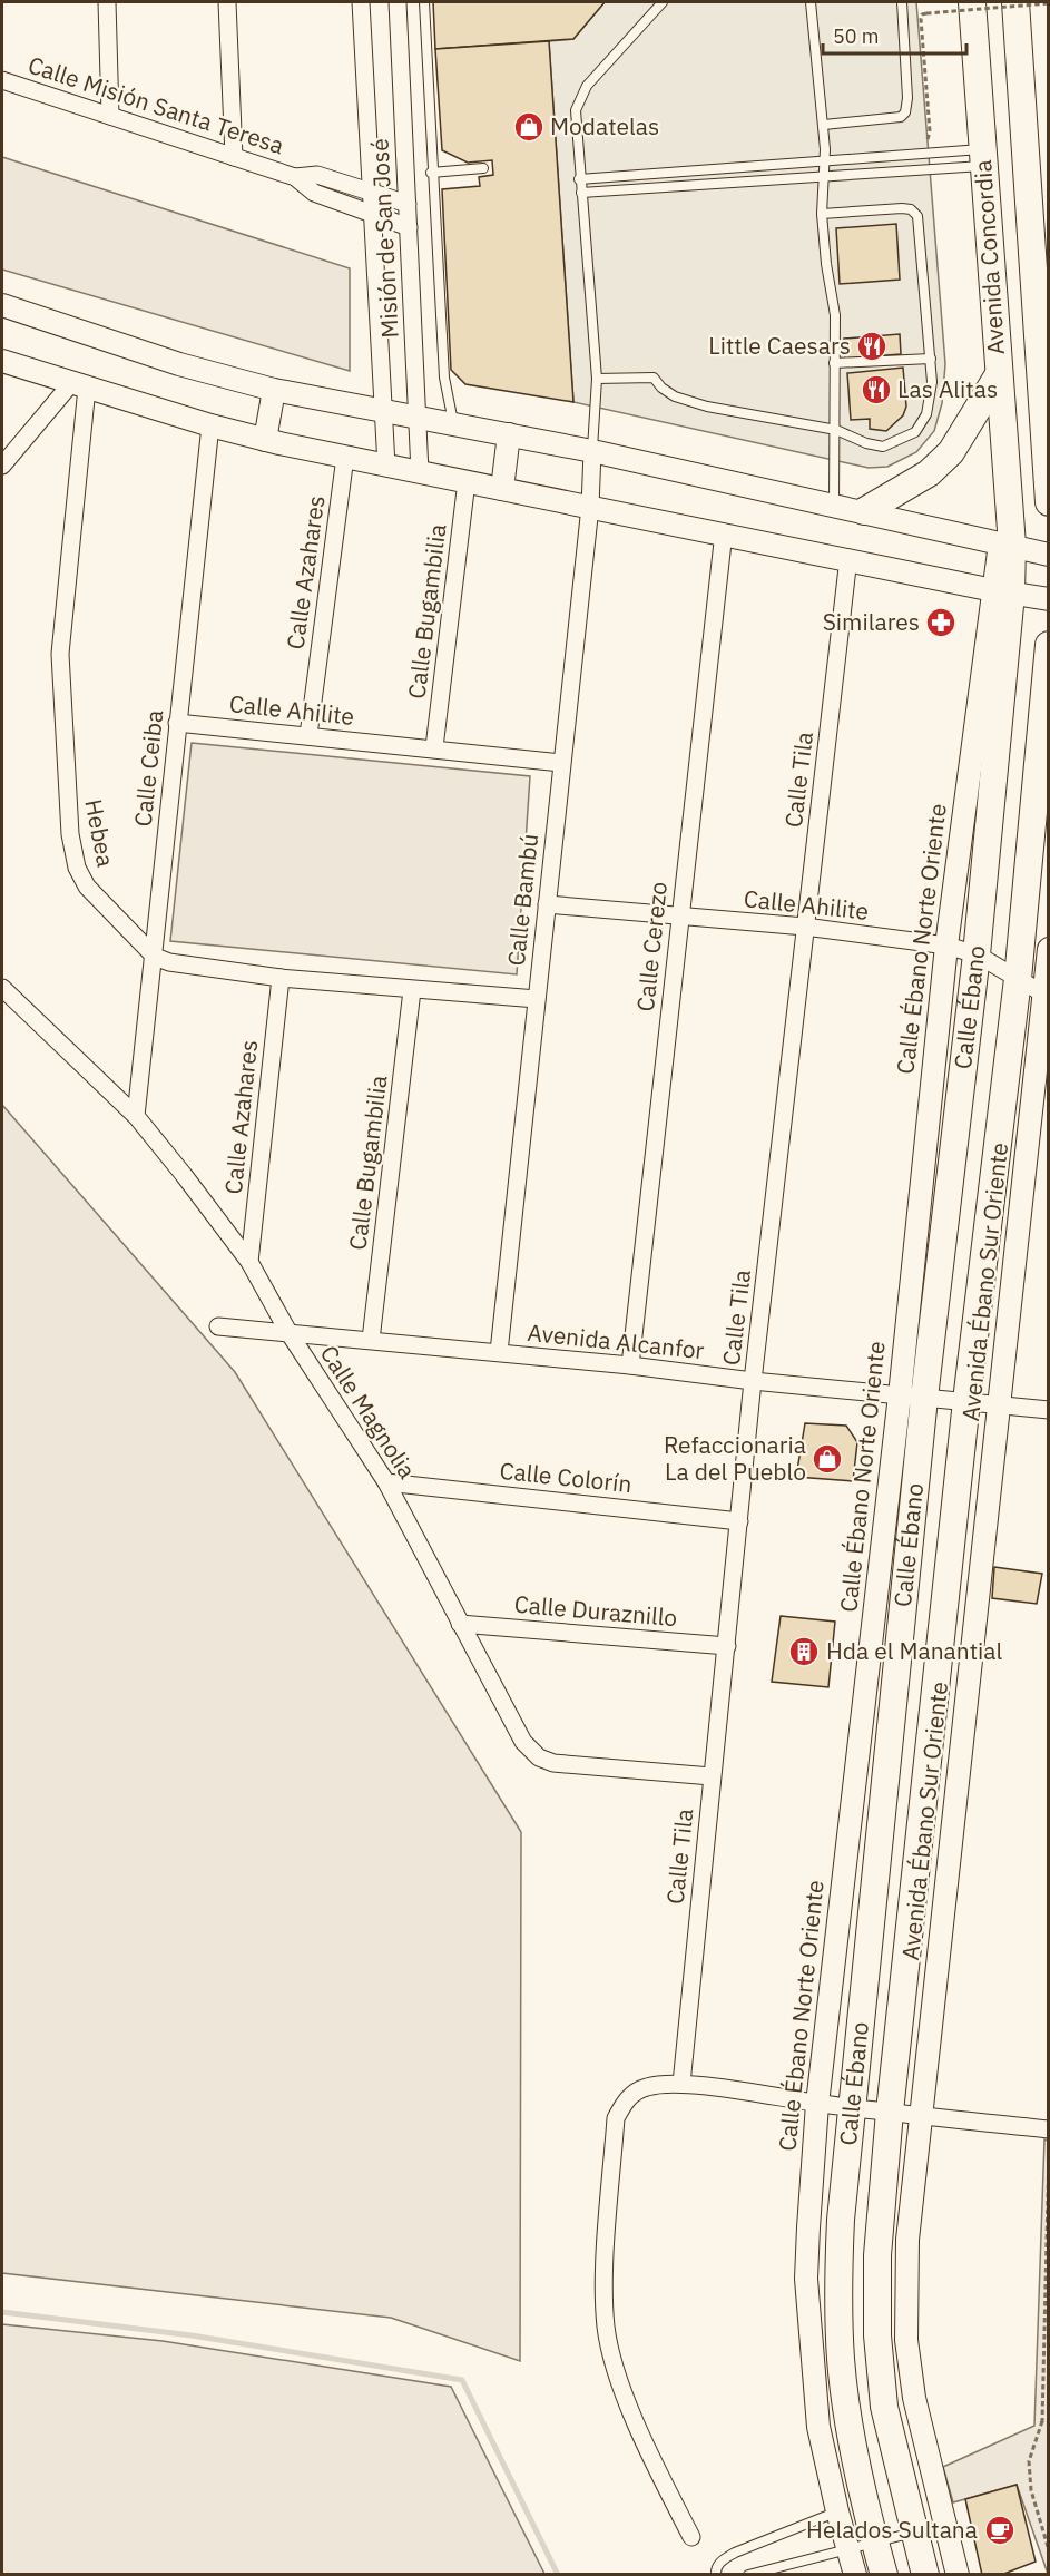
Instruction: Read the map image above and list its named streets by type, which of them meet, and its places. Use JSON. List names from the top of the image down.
{
  "streets": {
    "main road": ["Avenida Concordia", "Calle Ébano"],
    "street": [
      "Calle Misión Santa Teresa",
      "Misión de San José",
      "Calle Azahares",
      "Calle Bugambilia",
      "Calle Ahilite",
      "Calle Ceiba",
      "Calle Tila",
      "Hebea",
      "Calle Bambú",
      "Calle Ébano Norte Oriente",
      "Calle Cerezo",
      "Avenida Ébano Sur Oriente",
      "Avenida Alcanfor",
      "Calle Magnolia",
      "Calle Colorín",
      "Calle Duraznillo"
    ]
  },
  "crossings": [
    ["Calle Misión Santa Teresa", "Misión de San José"],
    ["Avenida Concordia", "Calle Ébano Norte Oriente"],
    ["Avenida Concordia", "Calle Ébano"],
    ["Calle Azahares", "Calle Ahilite"],
    ["Calle Azahares", "Calle Magnolia"],
    ["Calle Bugambilia", "Calle Ahilite"],
    ["Calle Bugambilia", "Avenida Alcanfor"],
    ["Calle Ahilite", "Calle Ceiba"],
    ["Calle Ahilite", "Calle Tila"],
    ["Calle Ahilite", "Calle Bambú"],
    ["Calle Ahilite", "Calle Ébano Norte Oriente"],
    ["Calle Ahilite", "Calle Cerezo"],
    ["Calle Ahilite", "Calle Ébano"],
    ["Calle Ahilite", "Avenida Ébano Sur Oriente"],
    ["Calle Ceiba", "Hebea"],
    ["Calle Ceiba", "Calle Magnolia"],
    ["Calle Tila", "Avenida Alcanfor"],
    ["Calle Tila", "Calle Magnolia"],
    ["Calle Tila", "Calle Colorín"],
    ["Calle Tila", "Calle Duraznillo"],
    ["Calle Bambú", "Avenida Alcanfor"],
    ["Calle Ébano Norte Oriente", "Calle Ébano"],
    ["Calle Ébano Norte Oriente", "Avenida Alcanfor"],
    ["Calle Cerezo", "Avenida Alcanfor"],
    ["Calle Ébano", "Avenida Alcanfor"],
    ["Avenida Ébano Sur Oriente", "Avenida Alcanfor"],
    ["Avenida Alcanfor", "Calle Magnolia"],
    ["Calle Magnolia", "Calle Colorín"],
    ["Calle Magnolia", "Calle Duraznillo"]
  ],
  "places": {
    "shop": ["Modatelas", "Refaccionaria La del Pueblo"],
    "restaurant": ["Little Caesars", "Las Alitas"],
    "pharmacy": ["Similares"],
    "building": ["Hda el Manantial"],
    "cafe": ["Helados Sultana"]
  },
  "scale_bar": "50 m"
}
